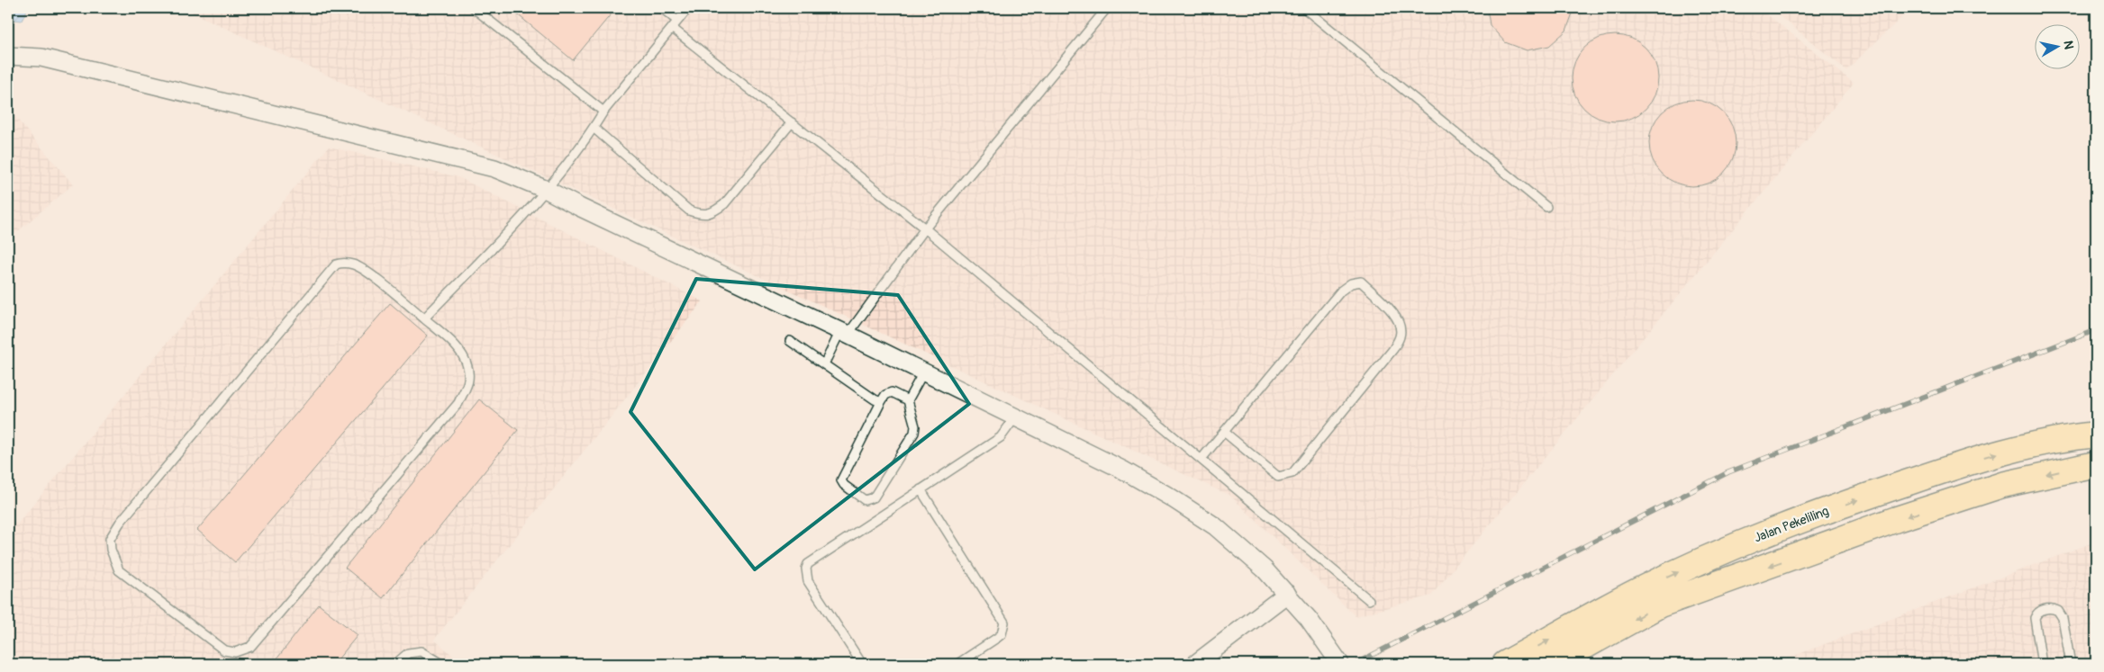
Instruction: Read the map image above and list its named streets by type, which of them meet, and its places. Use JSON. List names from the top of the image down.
{
  "streets": {
    "main road": ["Jalan Pekeliling"]
  },
  "north": "right"
}
